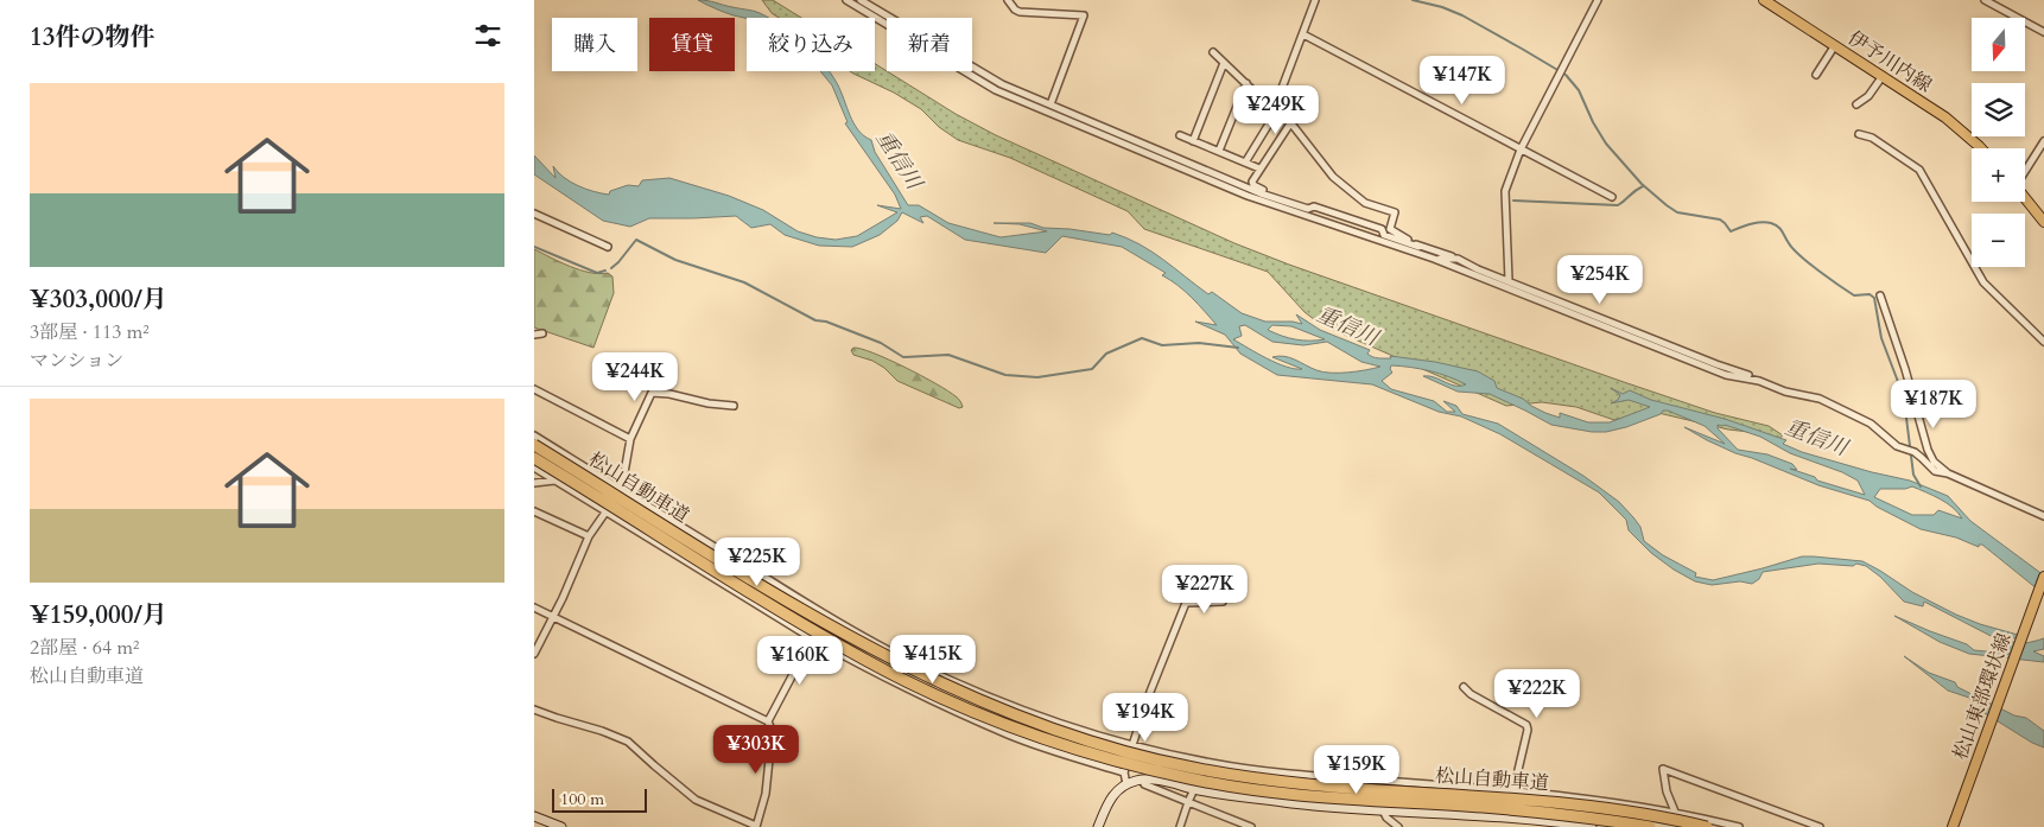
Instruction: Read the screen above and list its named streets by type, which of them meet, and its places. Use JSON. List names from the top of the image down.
{
  "streets": {
    "highway": ["松山自動車道"],
    "main road": ["伊予川内線", "松山東部環状線"]
  },
  "water": ["重信川"],
  "scale_bar": "100 m",
  "north": "bottom",
  "page": {
    "heading": "13件の物件",
    "map_buttons": ["+", "−"],
    "chip": [
      "購入",
      "賃貸",
      "絞り込み",
      "新着"
    ],
    "price": [
      "¥147K",
      "¥249K",
      "¥254K",
      "¥244K",
      "¥187K",
      "¥225K",
      "¥227K",
      "¥415K",
      "¥160K",
      "¥222K",
      "¥194K",
      "¥303K",
      "¥159K"
    ],
    "list": [
      {
        "name": "¥303,000/月",
        "note": "3部屋 · 113 m² · マンション"
      },
      {
        "name": "¥159,000/月",
        "note": "2部屋 · 64 m² · 松山自動車道"
      }
    ],
    "scale": "100 m"
  }
}
